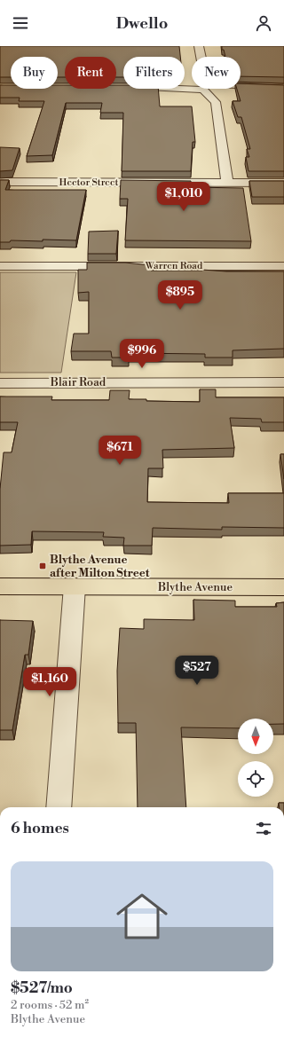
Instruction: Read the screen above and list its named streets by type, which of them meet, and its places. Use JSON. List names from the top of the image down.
{
  "streets": {
    "main road": ["Blythe Avenue"],
    "street": ["Hector Street", "Warren Road", "Blair Road"]
  },
  "places": {
    "transit": ["Blythe Avenue after Milton Street"]
  },
  "north": "bottom",
  "page": {
    "header": "Dwello",
    "chip": [
      "Buy",
      "Rent",
      "Filters",
      "New"
    ],
    "price": [
      "$1,010",
      "$895",
      "$996",
      "$671",
      "$527",
      "$1,160"
    ],
    "heading": "6 homes",
    "list": [
      {
        "name": "$527/mo",
        "note": "2 rooms · 52 m² · Blythe Avenue"
      }
    ]
  }
}
